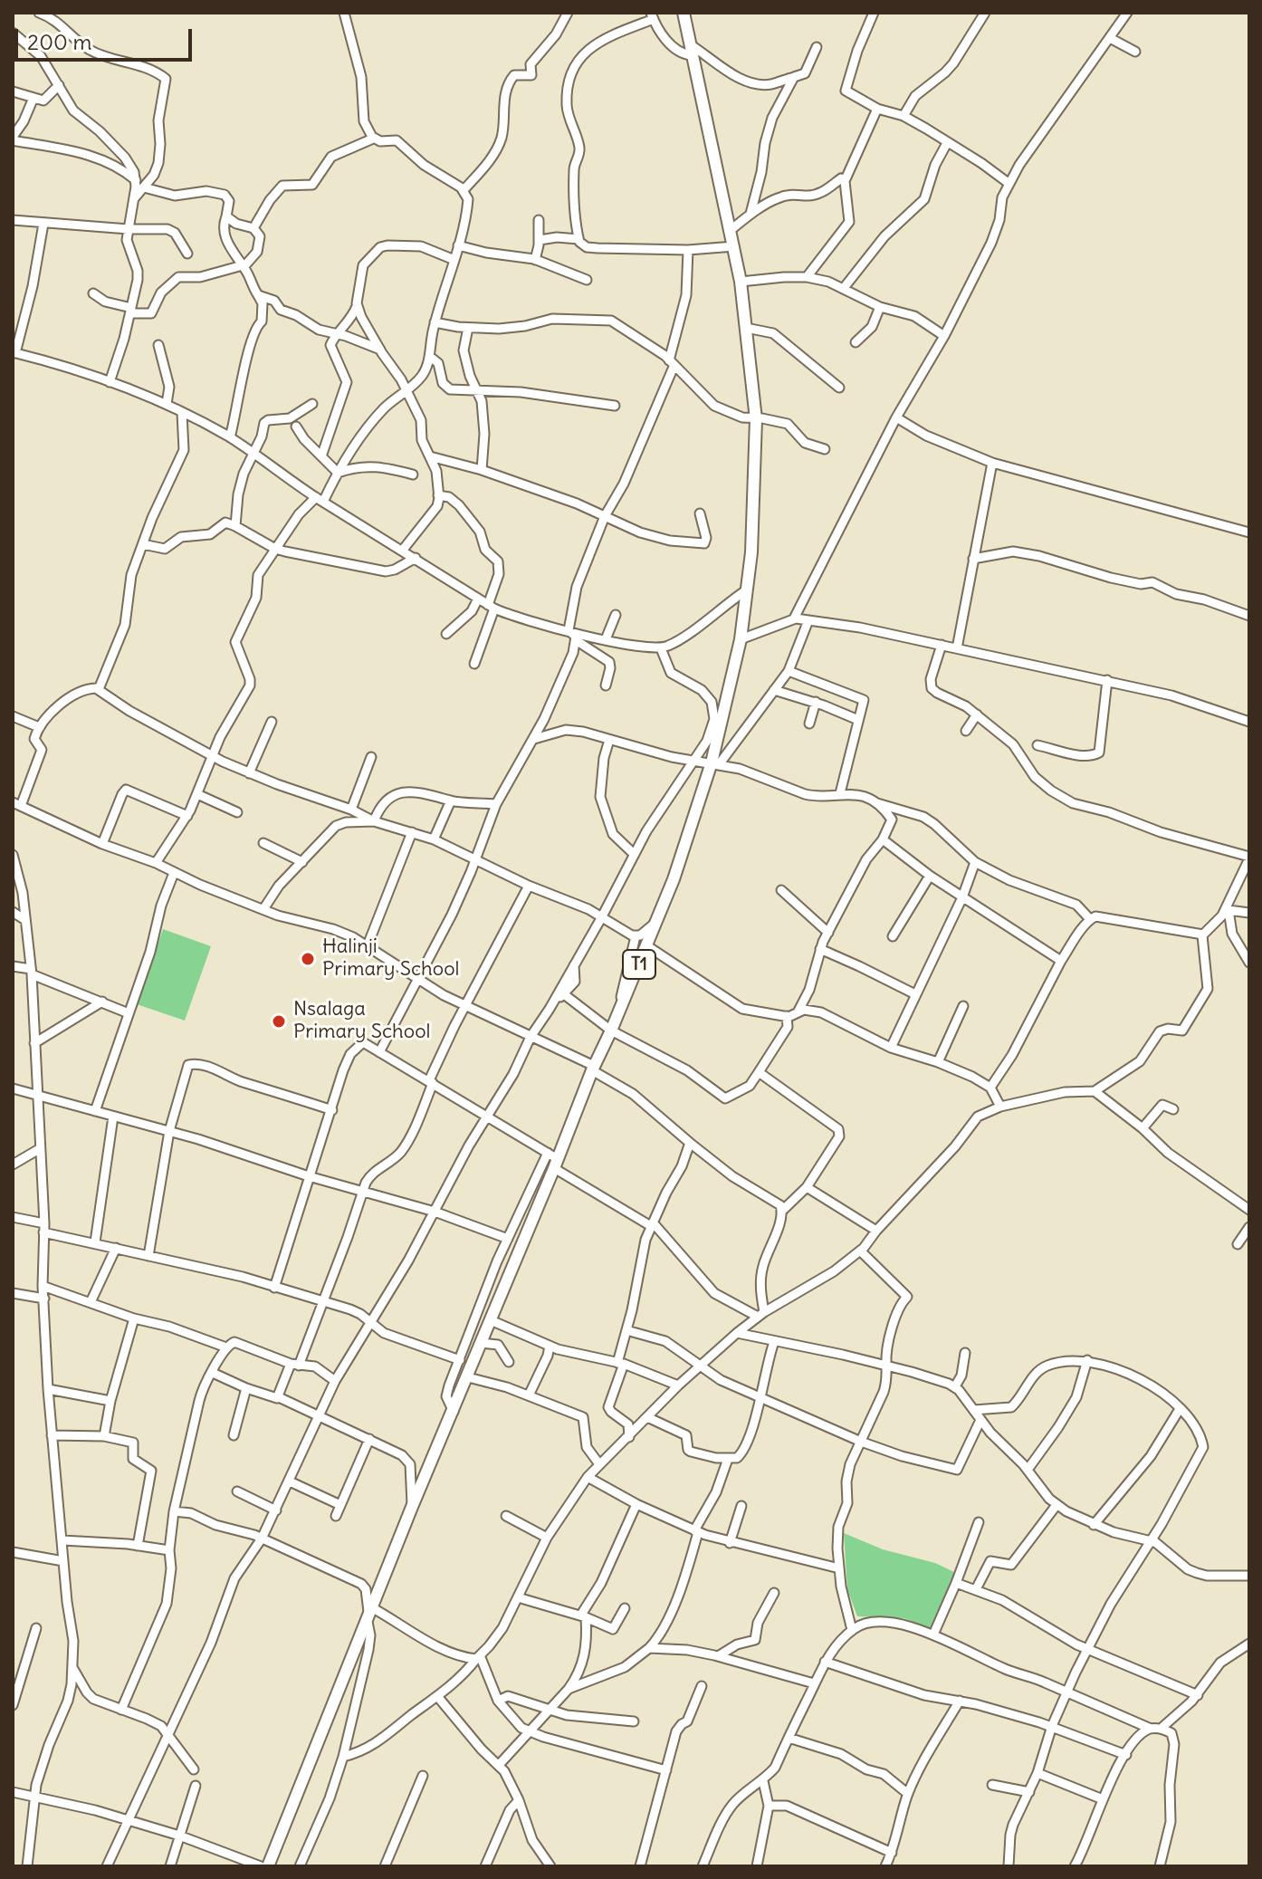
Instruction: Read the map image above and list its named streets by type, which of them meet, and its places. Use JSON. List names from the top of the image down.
{
  "streets": {
    "highway": ["T1"]
  },
  "places": ["Halinji Primary School", "Nsalaga Primary School"],
  "scale_bar": "200 m"
}
